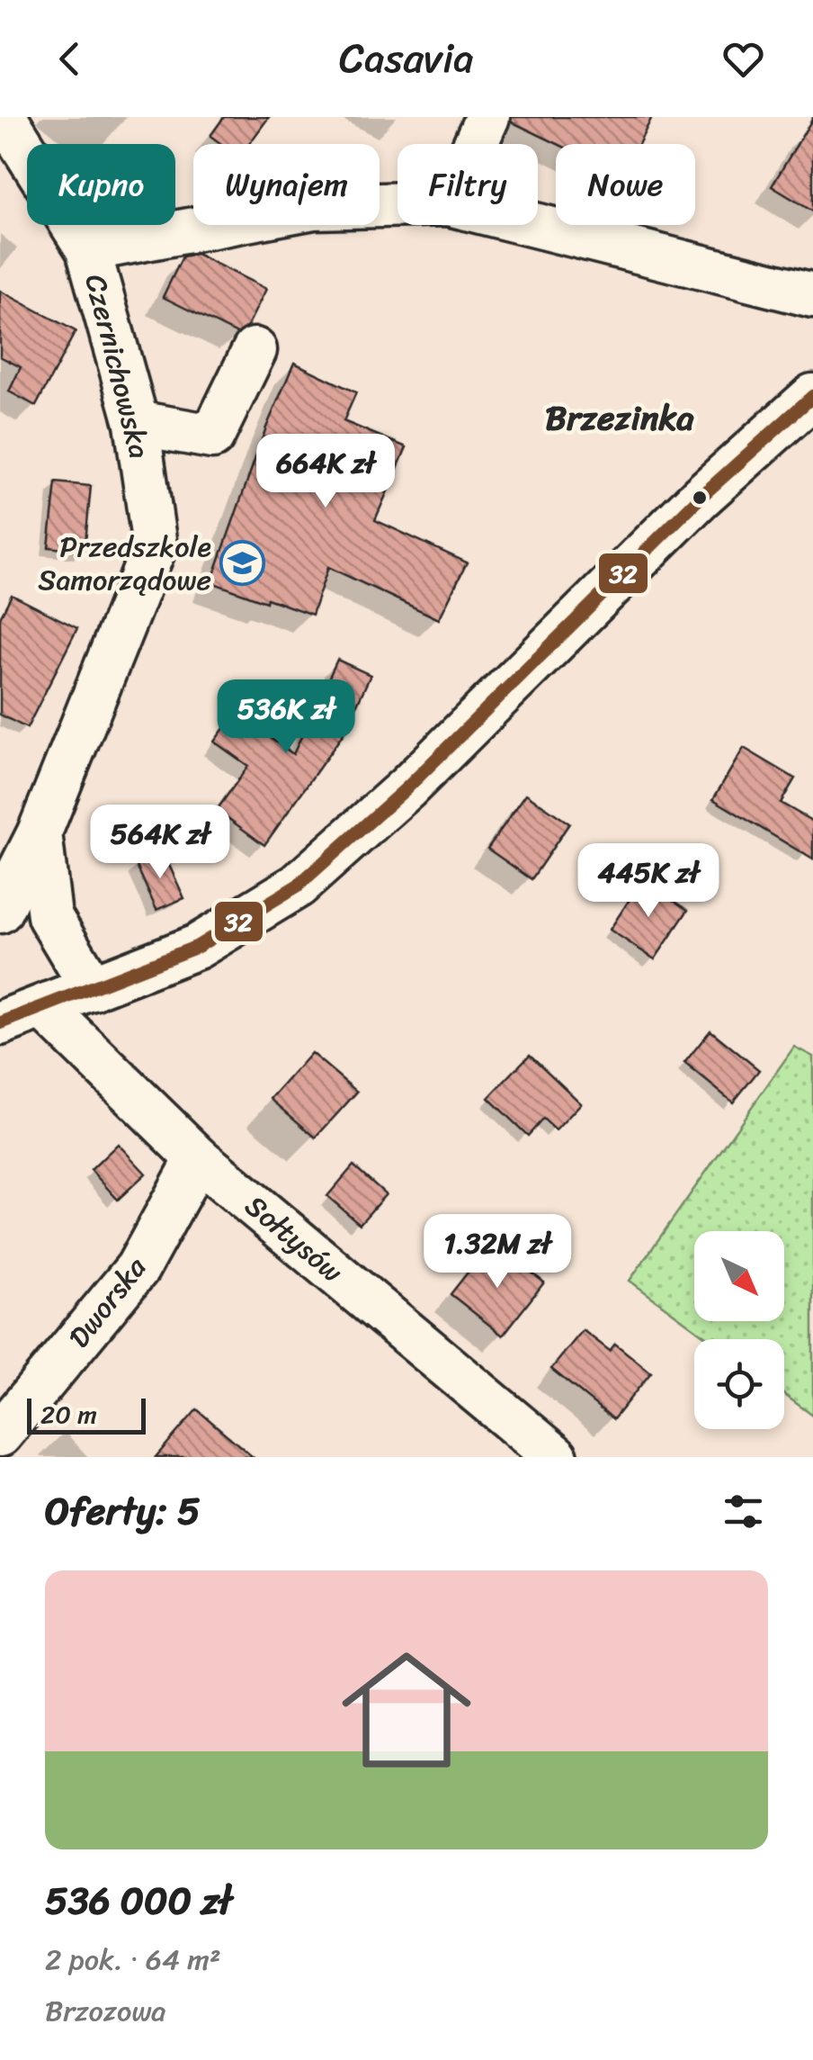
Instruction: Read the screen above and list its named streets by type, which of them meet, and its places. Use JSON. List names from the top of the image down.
{
  "streets": {
    "street": ["Czernichowska", "Sołtysów", "Dworska"]
  },
  "crossings": [
    ["Sołtysów", "Dworska"]
  ],
  "districts": ["Brzezinka"],
  "places": {
    "school or university": ["Przedszkole Samorządowe"]
  },
  "lines": ["transit line 32"],
  "scale_bar": "20 m",
  "north": "bottom right",
  "page": {
    "header": "Casavia",
    "chip": [
      "Kupno",
      "Wynajem",
      "Filtry",
      "Nowe"
    ],
    "price": [
      "664K zł",
      "536K zł",
      "564K zł",
      "445K zł",
      "1.32M zł"
    ],
    "scale": "20 m",
    "heading": "Oferty: 5",
    "list": [
      {
        "name": "536 000 zł",
        "note": "2 pok. · 64 m² · Brzozowa"
      }
    ]
  }
}
